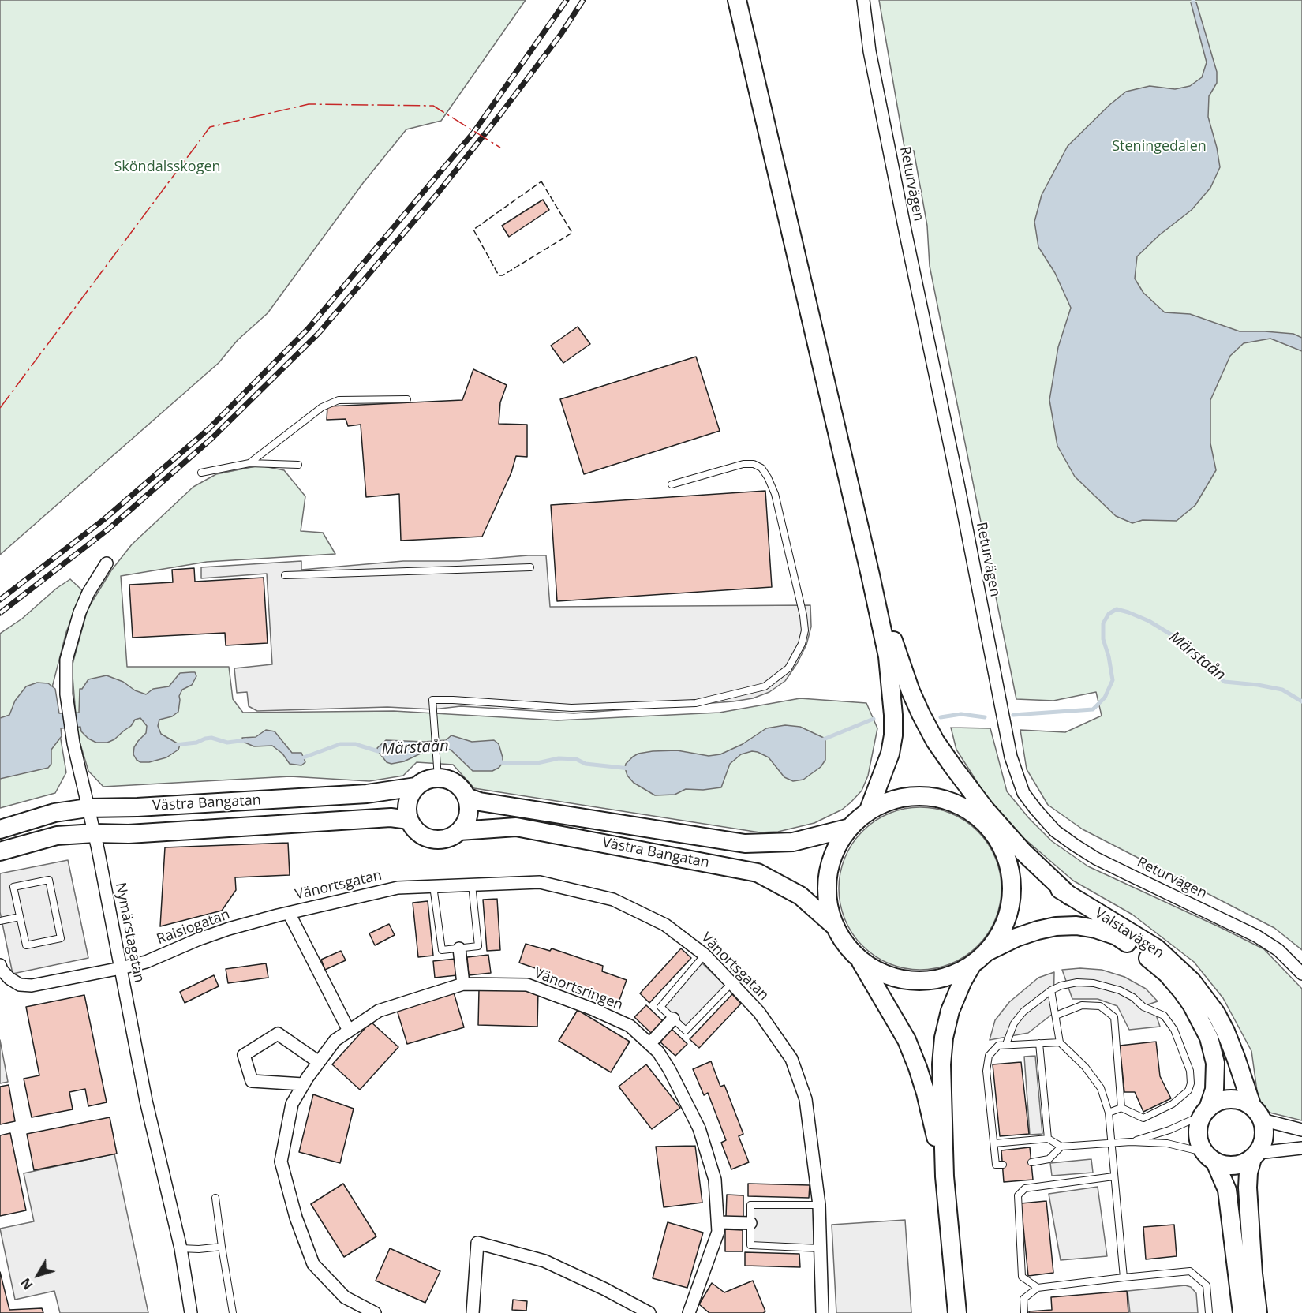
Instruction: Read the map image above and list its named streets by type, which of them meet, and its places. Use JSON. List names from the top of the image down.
{
  "streets": {
    "street": [
      "Returvägen",
      "Västra Bangatan",
      "Vänortsgatan",
      "Raisiogatan",
      "Nymärstagatan",
      "Valstavägen",
      "Vänortsringen"
    ]
  },
  "crossings": [
    ["Västra Bangatan", "Nymärstagatan"],
    ["Vänortsgatan", "Raisiogatan"],
    ["Raisiogatan", "Nymärstagatan"]
  ],
  "water": ["Märstaån"],
  "parks": ["Steningedalen", "Sköndalsskogen"],
  "north": "bottom left"
}
